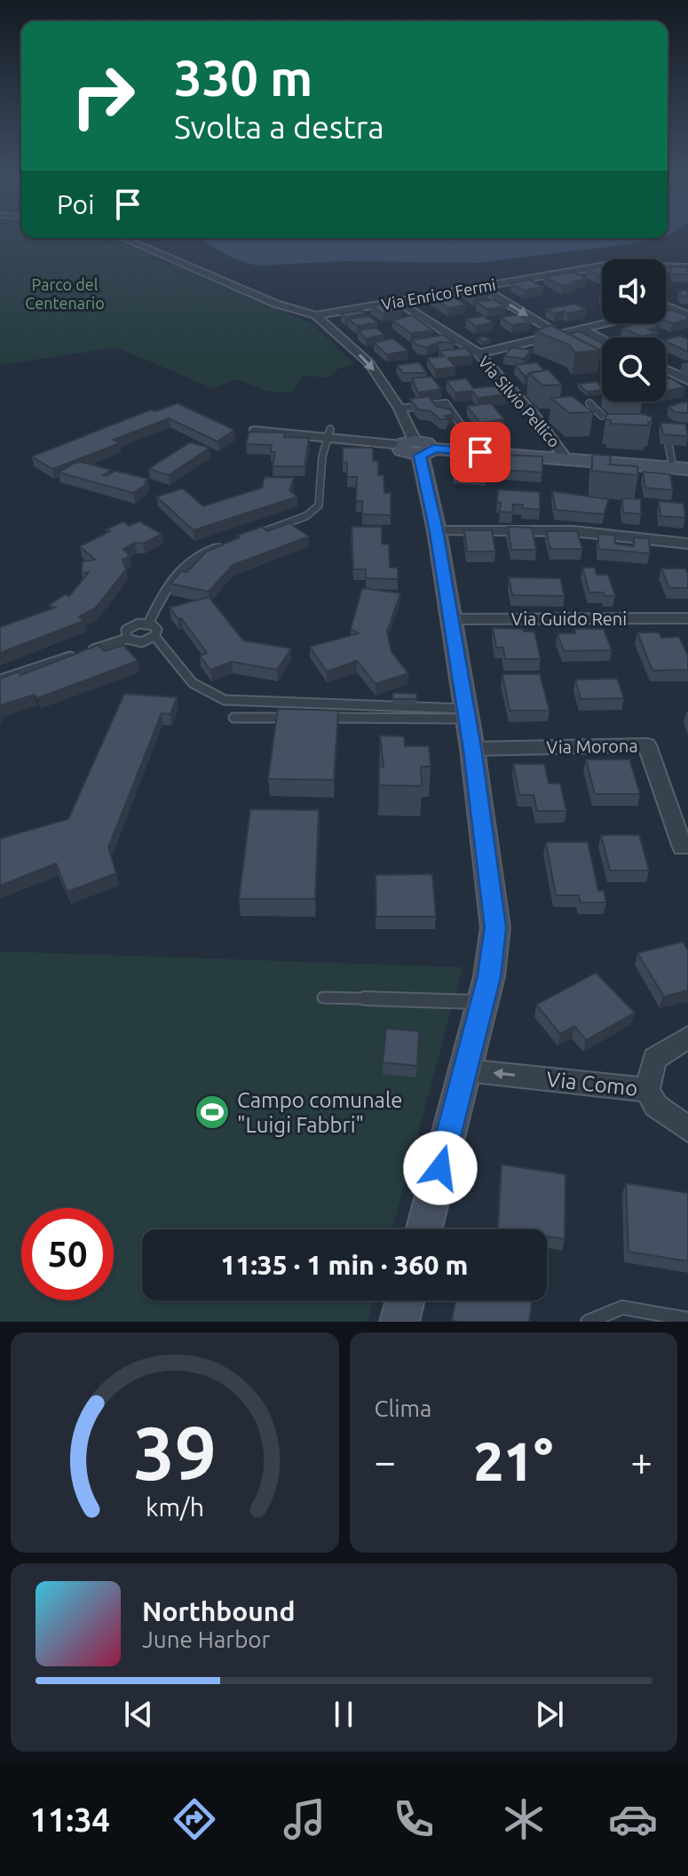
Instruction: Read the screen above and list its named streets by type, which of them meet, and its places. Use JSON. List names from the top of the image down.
{
  "streets": {
    "street": [
      "Via Enrico Fermi",
      "Via Silvio Pellico",
      "Via Guido Reni",
      "Via Morona",
      "Via Como"
    ]
  },
  "crossings": [
    ["Via Enrico Fermi", "Via Silvio Pellico"]
  ],
  "one_way": ["Via Como"],
  "parks": ["Parco del Centenario"],
  "places": {
    "sports": ["Campo comunale \"Luigi Fabbri\""]
  },
  "page": {
    "turn": ["330 m", "Svolta a destra"],
    "then": "Poi",
    "limit": "50",
    "trip": "11:35 · 1 min · 360 m",
    "tile": "Clima",
    "heat": ["−", "21°", "+"],
    "song": ["Northbound", "June Harbor"],
    "tabs": "11:34",
    "gauge": ["39", "km/h"]
  }
}
